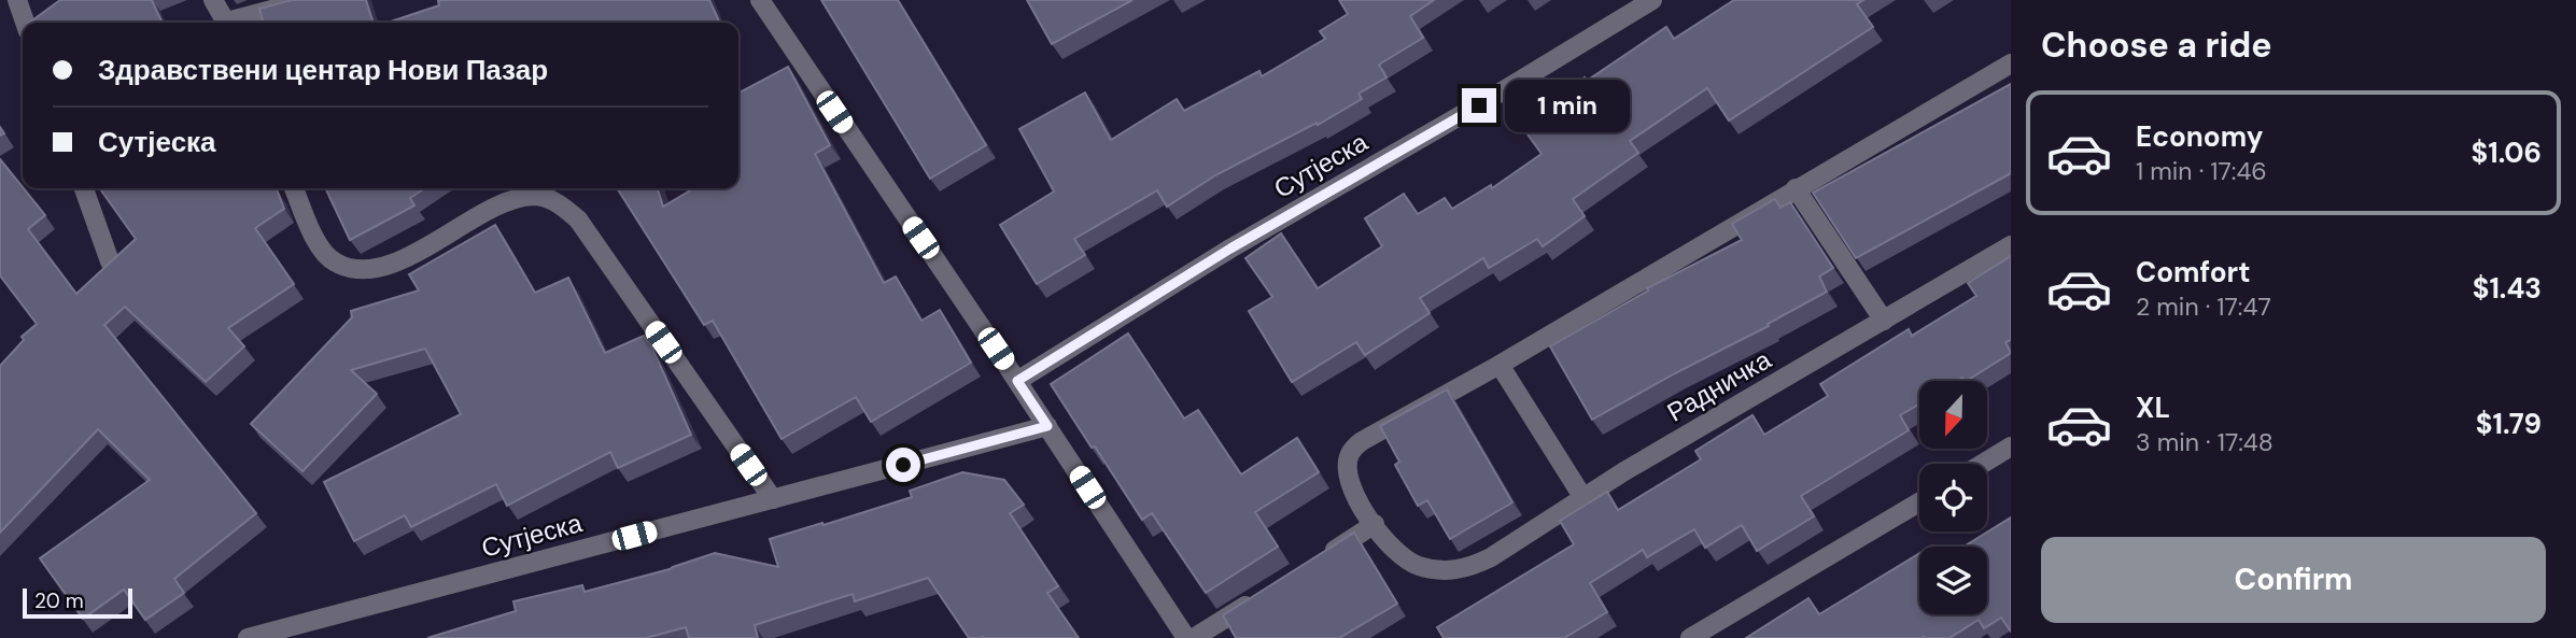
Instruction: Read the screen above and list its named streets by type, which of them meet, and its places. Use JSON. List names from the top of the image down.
{
  "streets": {
    "street": ["Сутјеска", "Радничка"]
  },
  "scale_bar": "20 m",
  "north": "bottom",
  "page": {
    "heading": "Choose a ride",
    "banner": ["Здравствени центар Нови Пазар", "Сутјеска"],
    "bubble": "1 min",
    "list": [
      {
        "name": "Economy",
        "note": "1 min · 17:46",
        "value": "$1.06"
      },
      {
        "name": "Comfort",
        "note": "2 min · 17:47",
        "value": "$1.43"
      },
      {
        "name": "XL",
        "note": "3 min · 17:48",
        "value": "$1.79"
      }
    ],
    "buttons": "Confirm",
    "scale": "20 m"
  }
}
